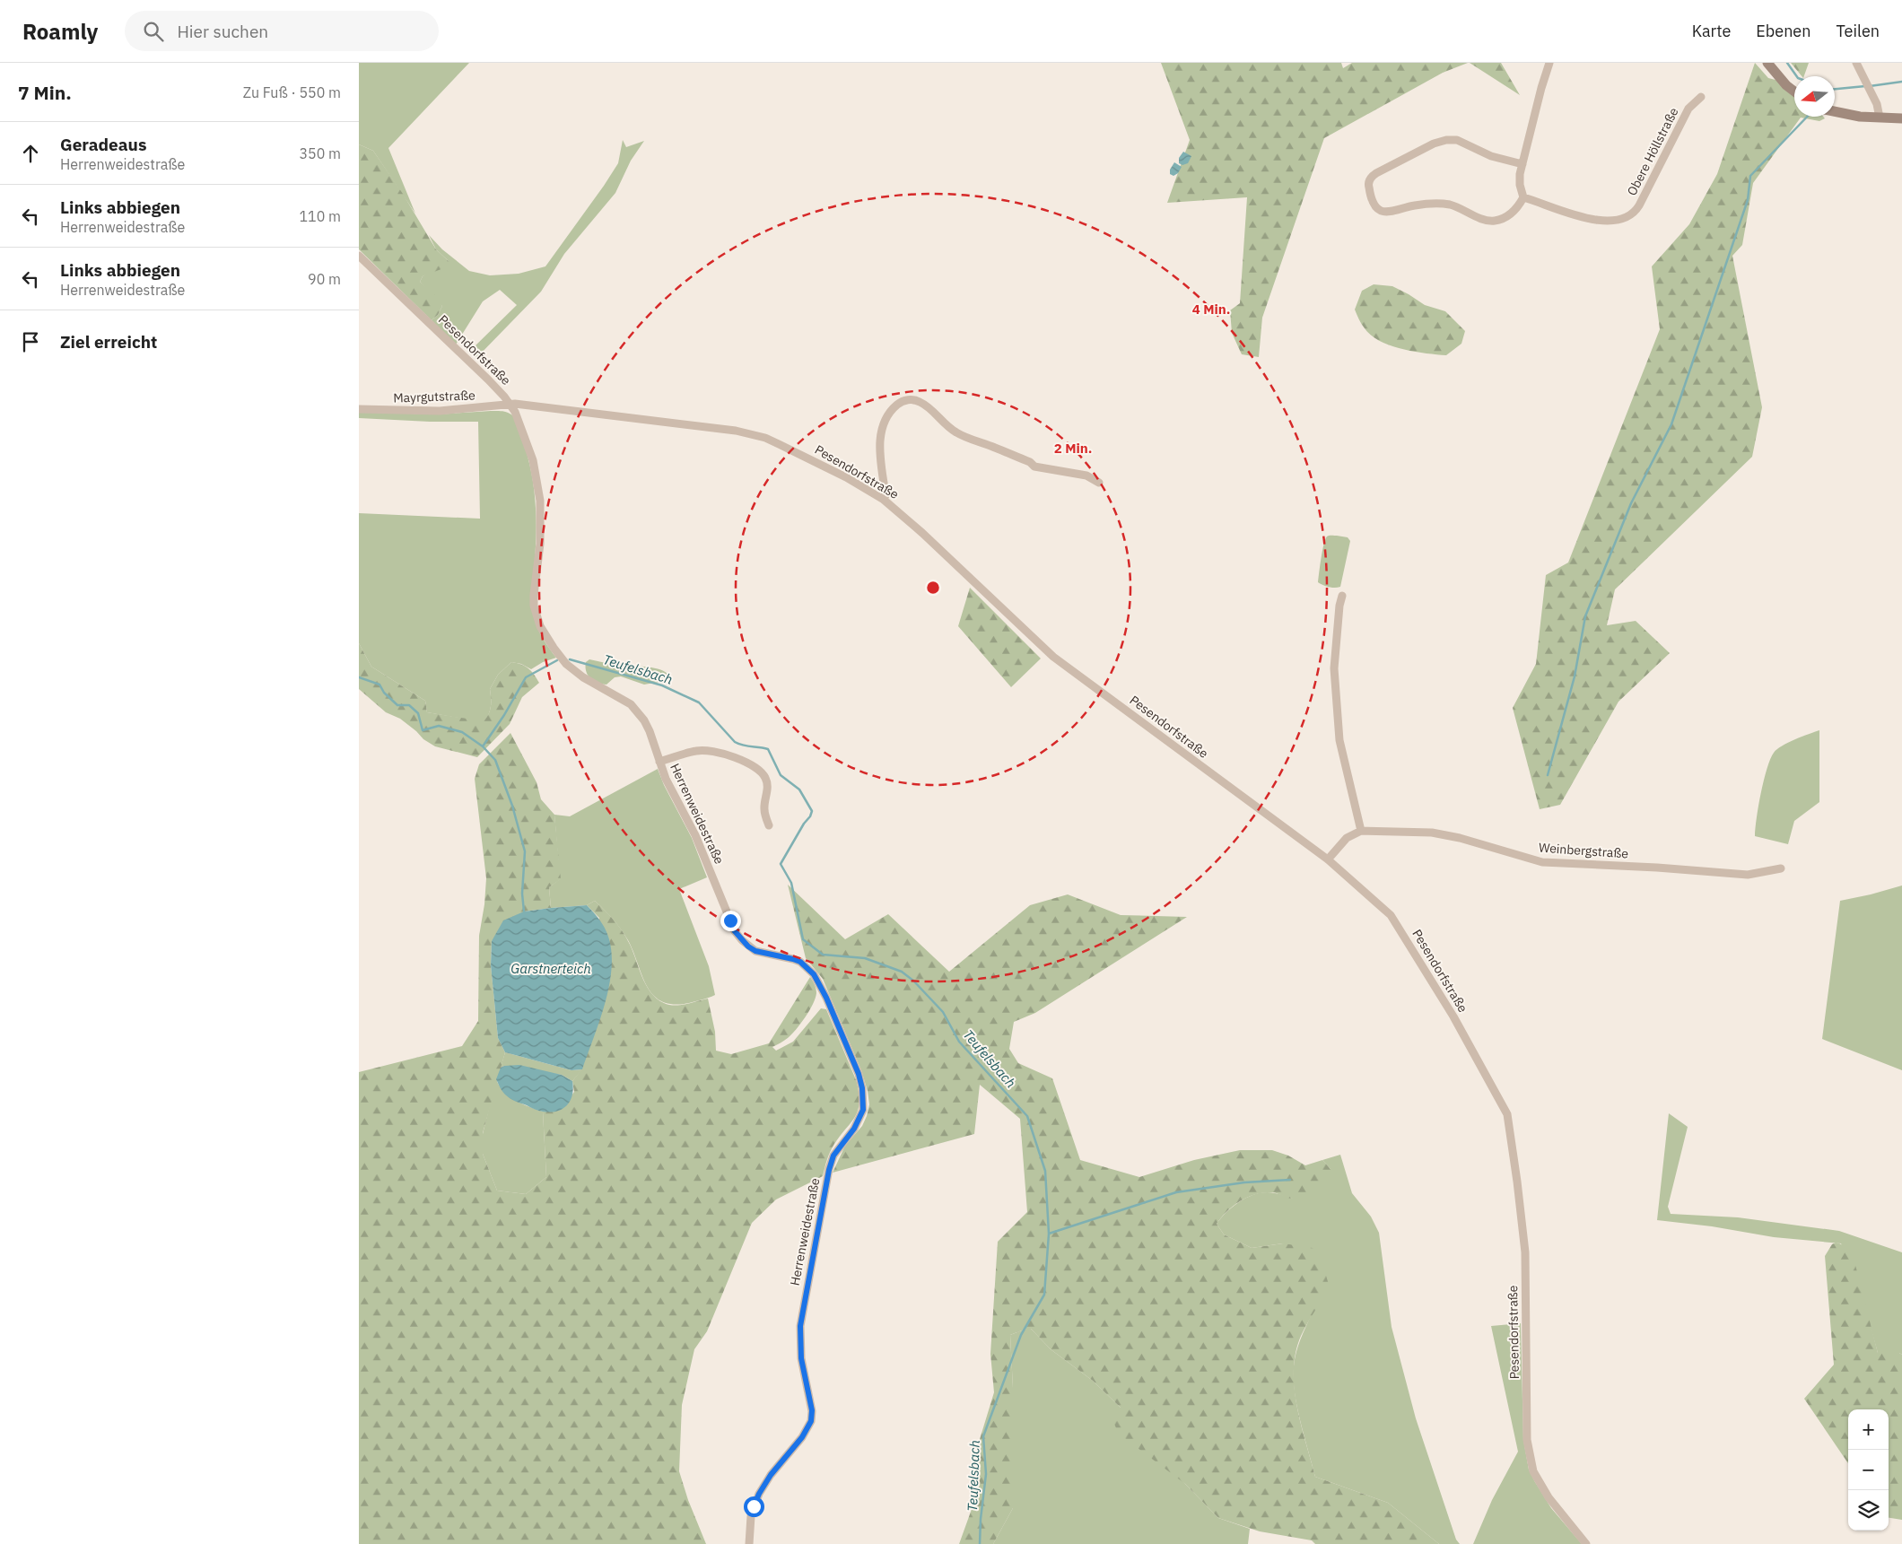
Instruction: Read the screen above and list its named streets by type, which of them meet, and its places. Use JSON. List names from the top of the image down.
{
  "streets": {
    "street": [
      "Obere Höllstraße",
      "Pesendorfstraße",
      "Mayrgutstraße",
      "Herrenweidestraße",
      "Weinbergstraße"
    ]
  },
  "crossings": [
    ["Pesendorfstraße", "Mayrgutstraße"],
    ["Pesendorfstraße", "Herrenweidestraße"],
    ["Mayrgutstraße", "Herrenweidestraße"]
  ],
  "water": ["Teufelsbach", "Garstnerteich"],
  "north": "left",
  "page": {
    "header": "Roamly",
    "search": "Hier suchen",
    "nav": ["Karte", "Ebenen", "Teilen"],
    "heading": ["7 Min.", "Zu Fuß · 550 m"],
    "list": [
      ["Geradeaus", "Herrenweidestraße", "350 m"],
      ["Links abbiegen", "Herrenweidestraße", "110 m"],
      ["Links abbiegen", "Herrenweidestraße", "90 m"],
      "Ziel erreicht"
    ],
    "map_buttons": ["+", "−"]
  },
  "rings": ["4 Min.", "2 Min."]
}
